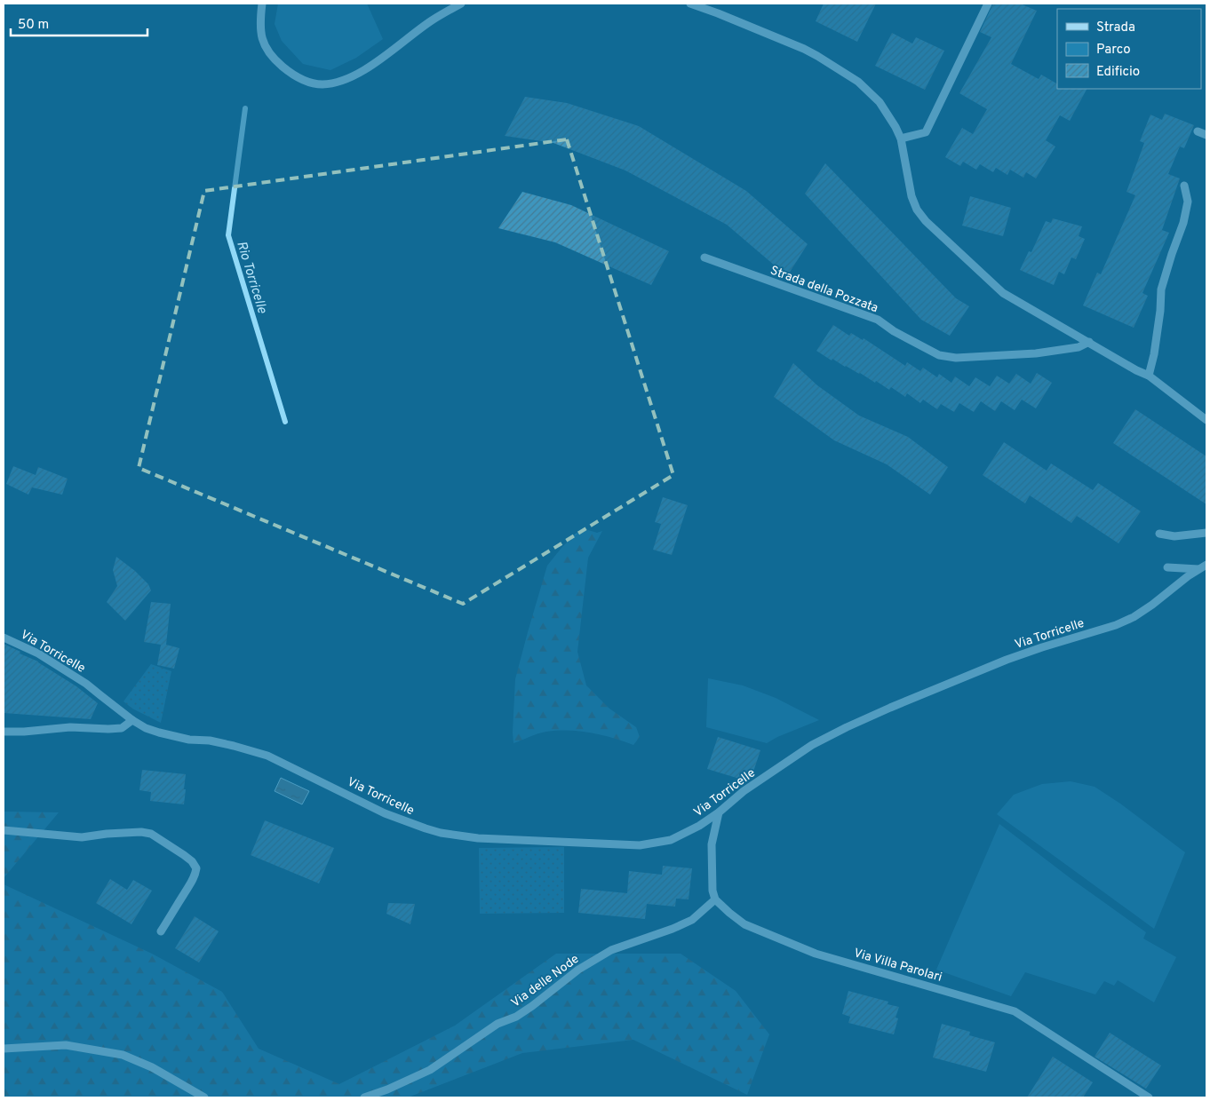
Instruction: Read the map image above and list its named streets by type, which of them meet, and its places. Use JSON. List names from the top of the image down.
{
  "streets": {
    "street": [
      "Strada della Pozzata",
      "Via Torricelle",
      "Via Villa Parolari",
      "Via delle Node"
    ]
  },
  "crossings": [
    ["Via Villa Parolari", "Via delle Node"]
  ],
  "water": ["Rio Torricelle"],
  "legend": ["Strada", "Parco", "Edificio"],
  "scale_bar": "50 m"
}
